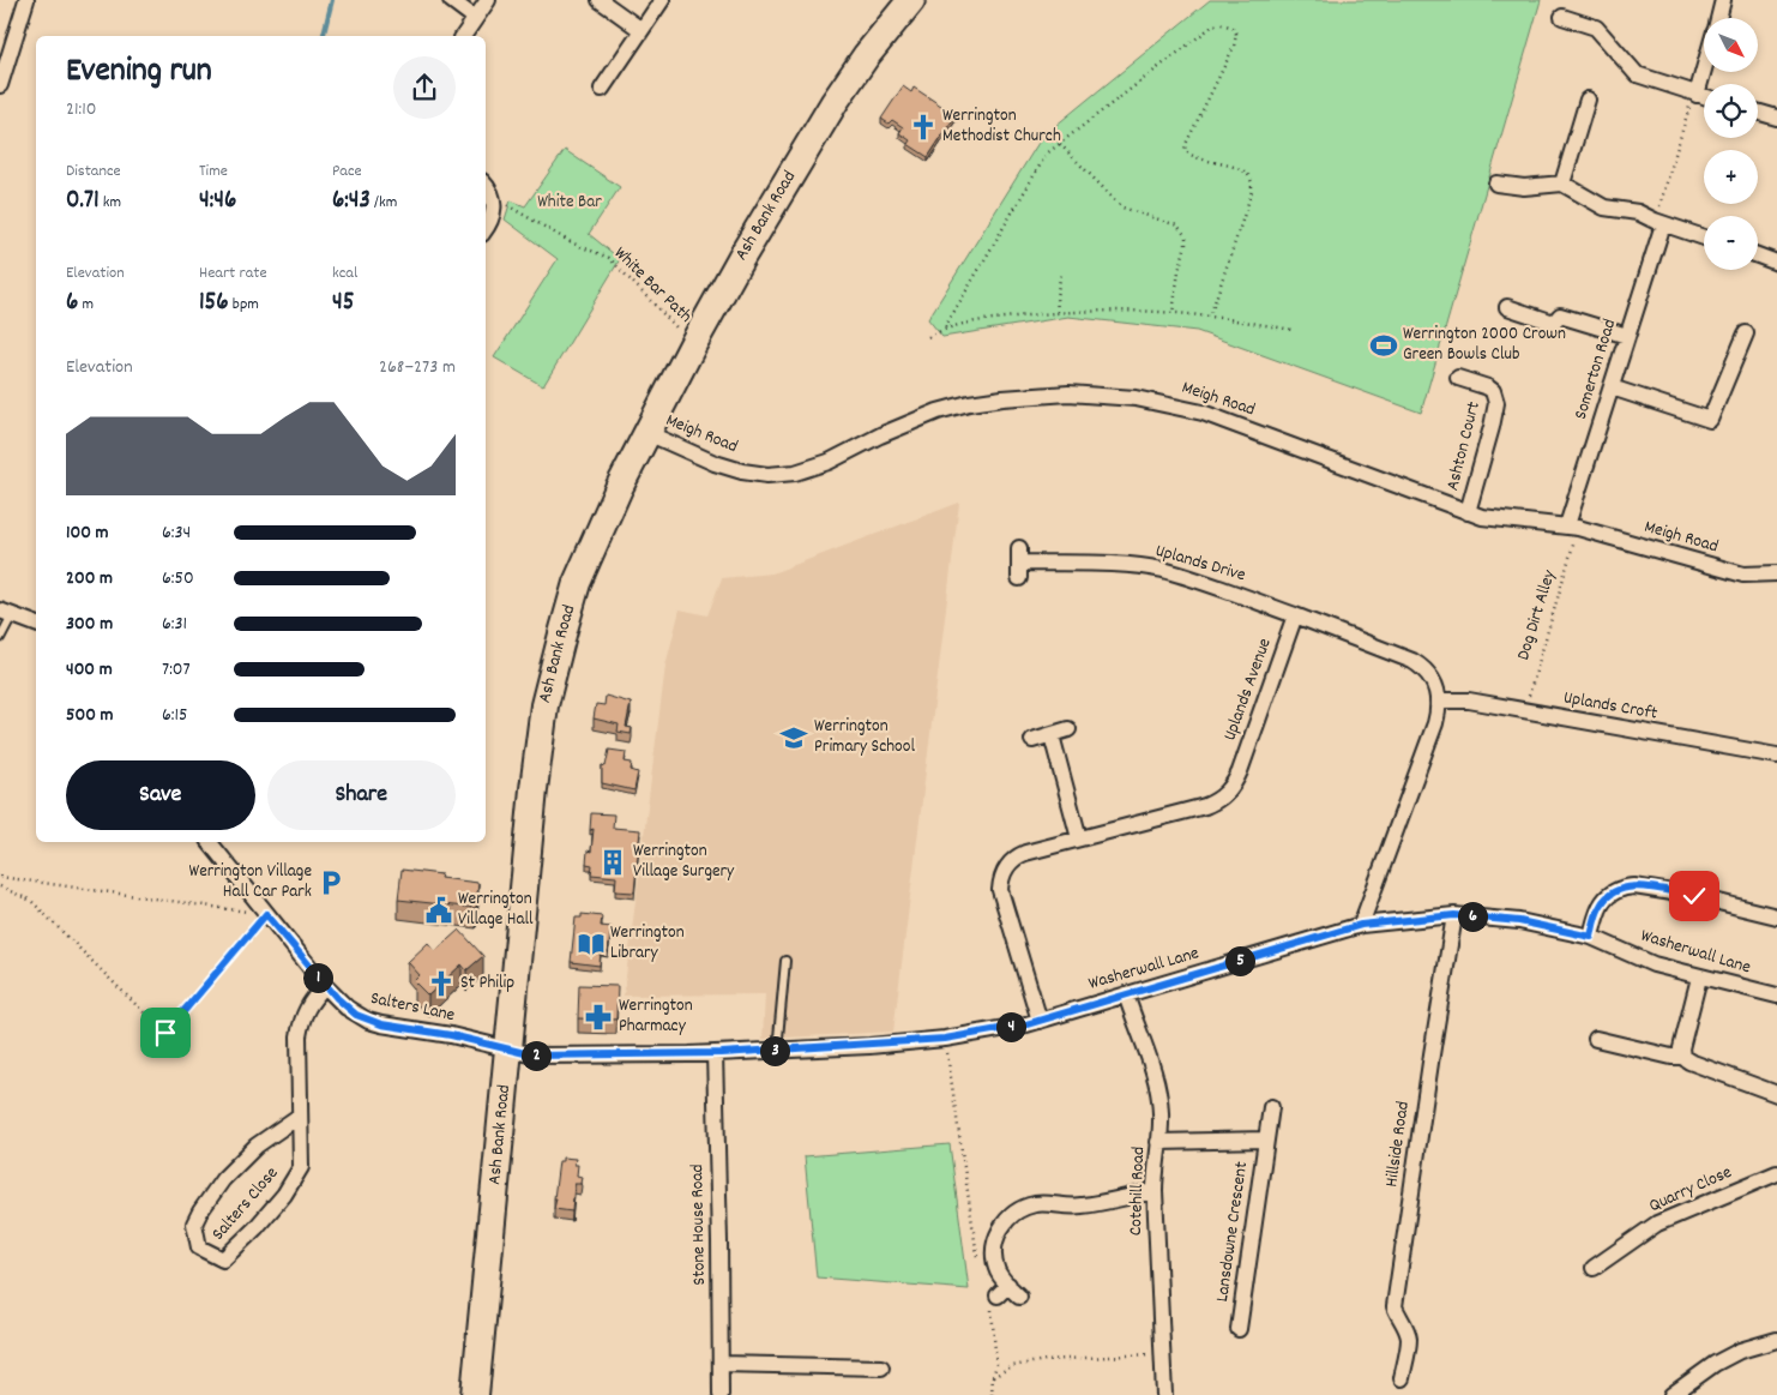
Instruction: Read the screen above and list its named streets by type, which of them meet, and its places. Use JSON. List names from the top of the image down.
{
  "streets": {
    "highway": ["Ash Bank Road"],
    "street": [
      "Somerton Road",
      "Meigh Road",
      "Ashton Court",
      "Uplands Drive",
      "Uplands Avenue",
      "Uplands Croft",
      "Washerwall Lane",
      "Salters Lane",
      "Hillside Road",
      "Quarry Close",
      "Cotehill Road",
      "Salters Close",
      "Stone House Road",
      "Lansdowne Crescent"
    ],
    "path": ["White Bar Path", "Dog Dirt Alley"]
  },
  "crossings": [
    ["Ash Bank Road", "White Bar Path"],
    ["Ash Bank Road", "Meigh Road"],
    ["Ash Bank Road", "Washerwall Lane"],
    ["Ash Bank Road", "Salters Lane"],
    ["Somerton Road", "Meigh Road"],
    ["Somerton Road", "Dog Dirt Alley"],
    ["Meigh Road", "Ashton Court"],
    ["Meigh Road", "Dog Dirt Alley"],
    ["Uplands Drive", "Uplands Avenue"],
    ["Dog Dirt Alley", "Uplands Croft"],
    ["Uplands Avenue", "Washerwall Lane"],
    ["Washerwall Lane", "Salters Lane"],
    ["Washerwall Lane", "Hillside Road"],
    ["Washerwall Lane", "Cotehill Road"],
    ["Washerwall Lane", "Stone House Road"],
    ["Salters Lane", "Salters Close"],
    ["Cotehill Road", "Lansdowne Crescent"]
  ],
  "parks": ["White Bar"],
  "places": {
    "church": ["Werrington Methodist Church", "St Philip"],
    "sports": ["Werrington 2000 Crown Green Bowls Club"],
    "school or university": ["Werrington Primary School"],
    "building": ["Werrington Village Surgery"],
    "parking": ["Werrington Village Hall Car Park"],
    "public building": ["Werrington Village Hall"],
    "library": ["Werrington Library"],
    "pharmacy": ["Werrington Pharmacy"]
  },
  "north": "bottom right",
  "page": {
    "map_buttons": ["+", "−"],
    "heading": ["Evening run", "21:10"],
    "stats": [
      ["Distance", "0.71 km"],
      ["Time", "4:46"],
      ["Pace", "6:43 /km"],
      ["Elevation", "6 m"],
      ["Heart rate", "156 bpm"],
      ["kcal", "45"]
    ],
    "chart": ["Elevation", "268–273 m"],
    "list": [
      {
        "name": "100 m",
        "note": "6:34"
      },
      {
        "name": "200 m",
        "note": "6:50"
      },
      {
        "name": "300 m",
        "note": "6:31"
      },
      {
        "name": "400 m",
        "note": "7:07"
      },
      {
        "name": "500 m",
        "note": "6:15"
      }
    ],
    "buttons": ["Save", "Share"],
    "pins": [
      "6",
      "5",
      "1",
      "4",
      "3",
      "2"
    ]
  }
}
